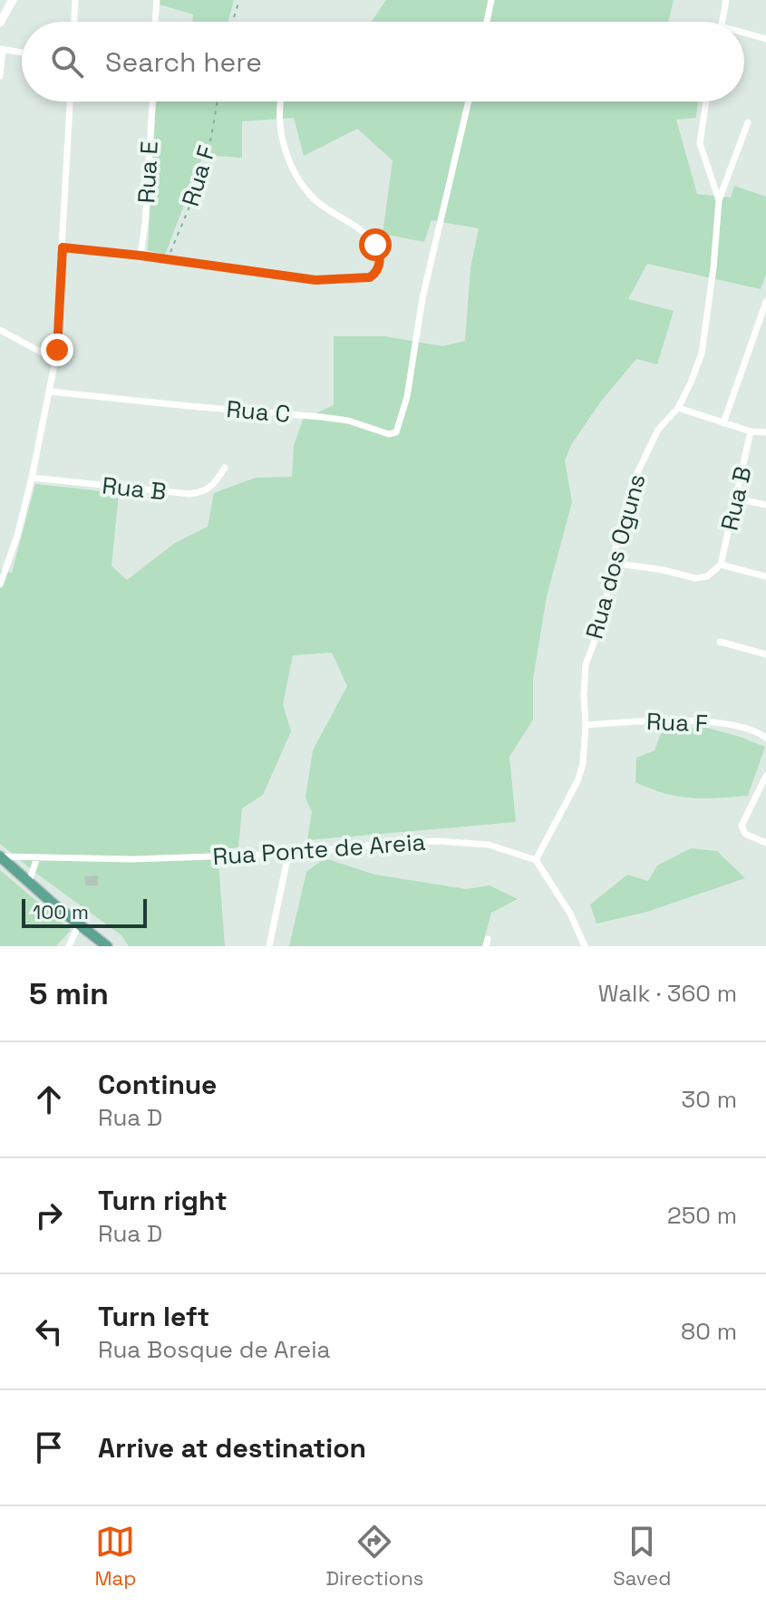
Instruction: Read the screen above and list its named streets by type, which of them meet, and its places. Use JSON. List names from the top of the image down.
{
  "streets": {
    "street": [
      "Rua E",
      "Rua F",
      "Rua C",
      "Rua B",
      "Rua dos Oguns",
      "Rua Ponte de Areia"
    ]
  },
  "crossings": [
    ["Rua F", "Rua dos Oguns"],
    ["Rua dos Oguns", "Rua Ponte de Areia"]
  ],
  "scale_bar": "100 m",
  "page": {
    "search": "Search here",
    "scale": "100 m",
    "heading": ["5 min", "Walk · 360 m"],
    "list": [
      ["Continue", "Rua D", "30 m"],
      ["Turn right", "Rua D", "250 m"],
      ["Turn left", "Rua Bosque de Areia", "80 m"],
      "Arrive at destination"
    ],
    "nav": ["Map", "Directions", "Saved"]
  }
}
